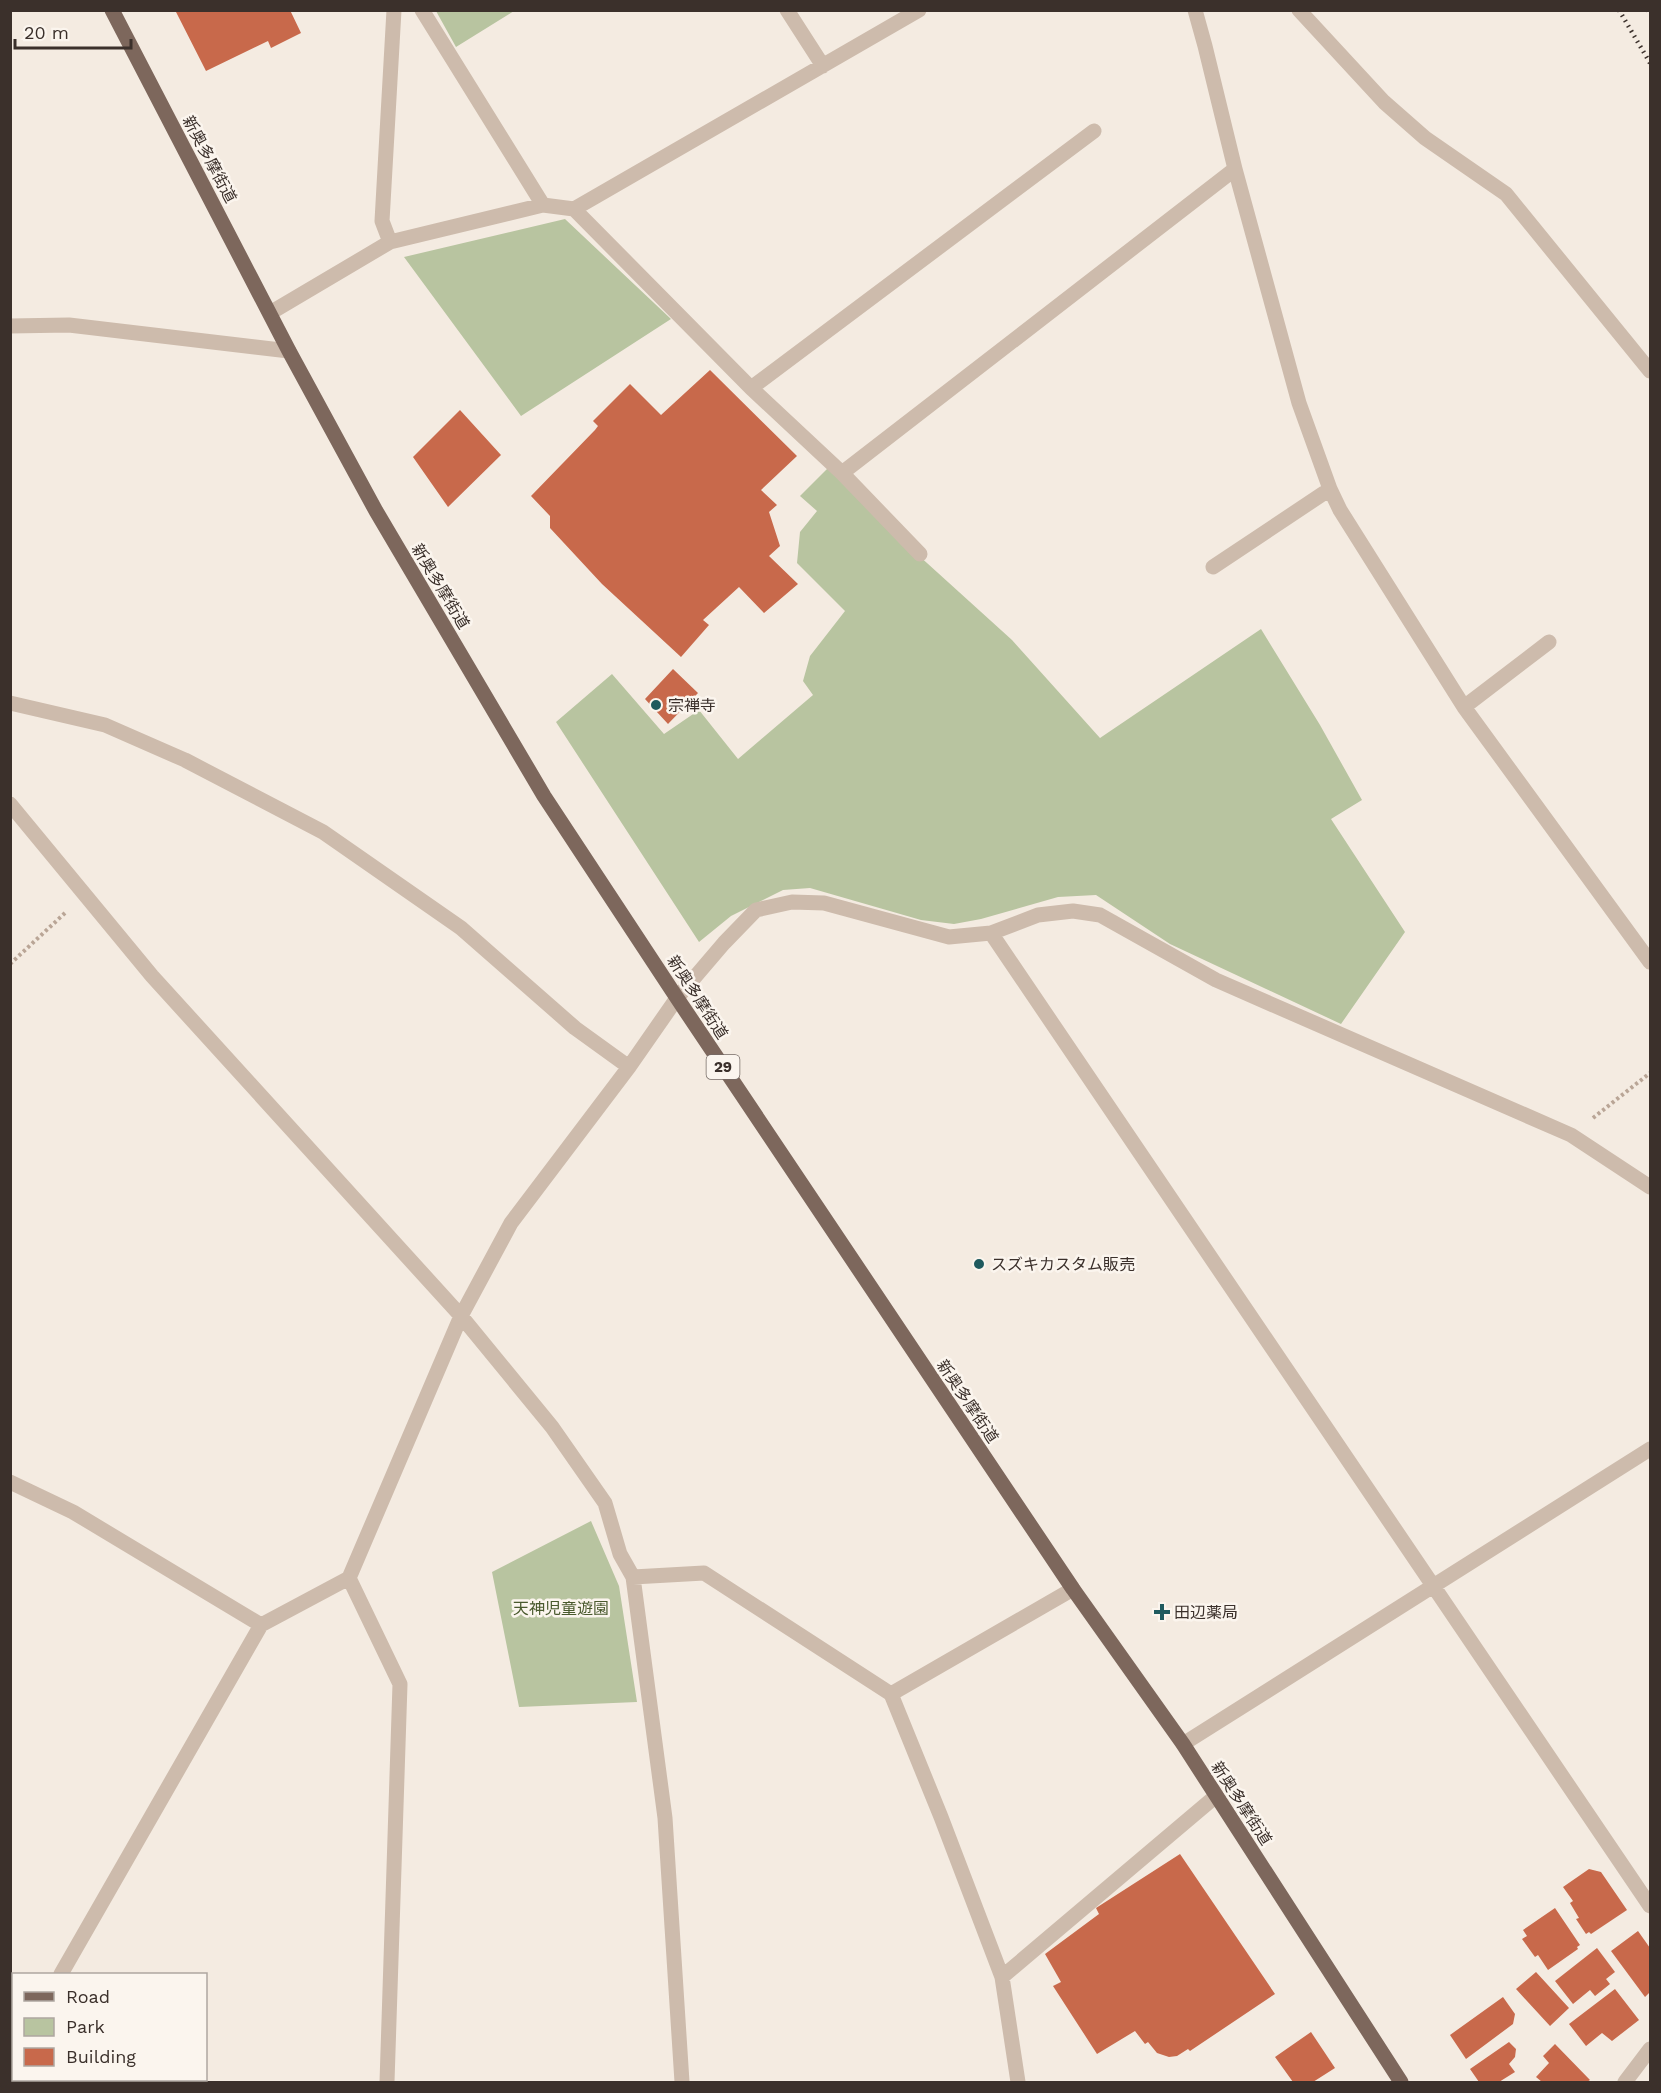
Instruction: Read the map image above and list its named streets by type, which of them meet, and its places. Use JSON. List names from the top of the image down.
{
  "streets": {
    "main road": ["新奥多摩街道", "29"]
  },
  "parks": ["天神児童遊園"],
  "places": {
    "other": ["宗禅寺", "スズキカスタム販売"],
    "health": ["田辺薬局"]
  },
  "legend": ["Road", "Park", "Building"],
  "scale_bar": "20 m"
}
